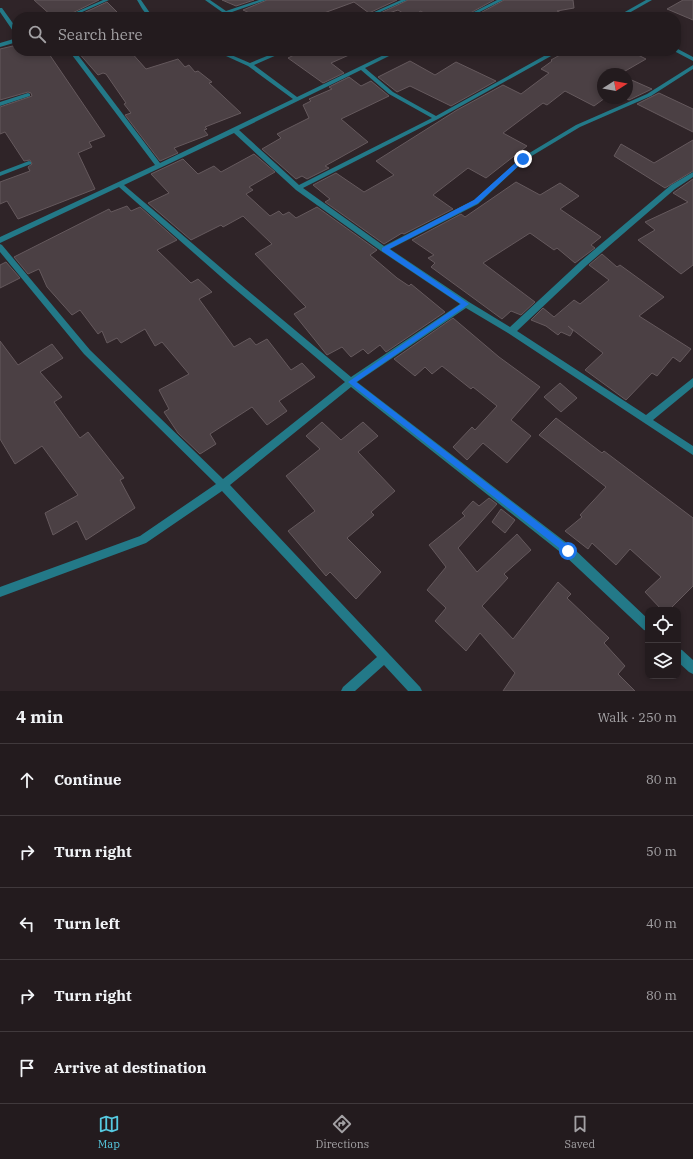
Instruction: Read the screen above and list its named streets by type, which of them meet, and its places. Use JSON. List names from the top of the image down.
{
  "north": "right",
  "page": {
    "search": "Search here",
    "heading": ["4 min", "Walk · 250 m"],
    "list": [
      ["Continue", "80 m"],
      ["Turn right", "50 m"],
      ["Turn left", "40 m"],
      ["Turn right", "80 m"],
      "Arrive at destination"
    ],
    "nav": ["Map", "Directions", "Saved"]
  }
}
